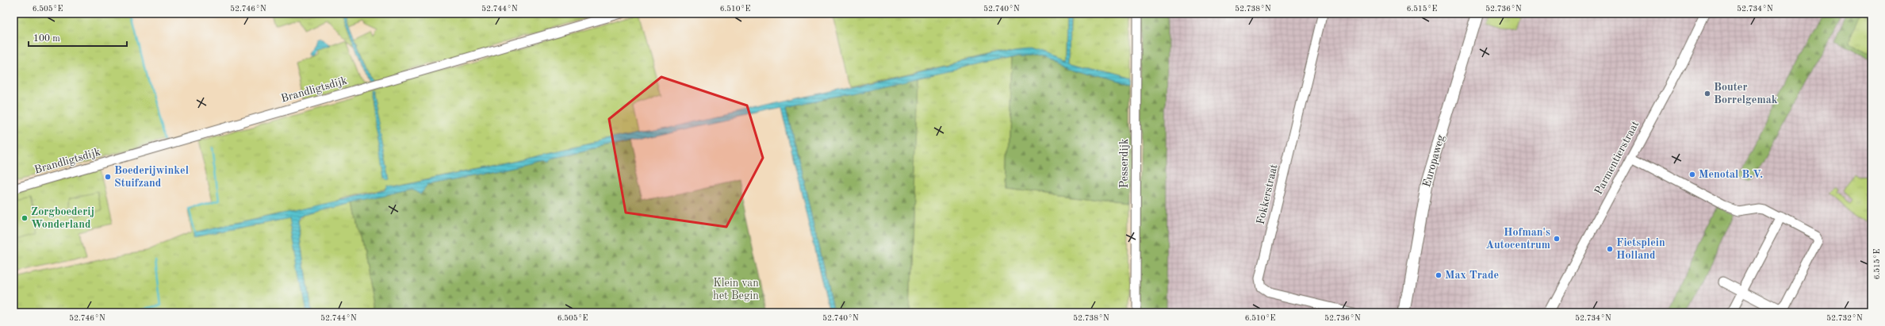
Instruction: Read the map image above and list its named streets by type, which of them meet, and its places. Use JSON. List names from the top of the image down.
{
  "streets": {
    "main road": ["Europaweg"],
    "street": [
      "Brandligtsdijk",
      "Parmentierstraat",
      "Pesserdijk",
      "Fokkerstraat"
    ]
  },
  "parks": ["Klein van het Begin"],
  "places": [
    "Bouter Borrelgemak",
    "Menotal B.V.",
    "Boederijwinkel Stuifzand",
    "Zorgboederij Wonderland",
    "Hofman's Autocentrum",
    "Fietsplein Holland",
    "Max Trade"
  ],
  "scale_bar": "100 m",
  "coordinates": [
    "6.505°E",
    "52.746°N",
    "52.744°N",
    "6.510°E",
    "52.740°N",
    "52.738°N",
    "6.515°E",
    "52.736°N",
    "52.734°N",
    "52.732°N"
  ]
}
